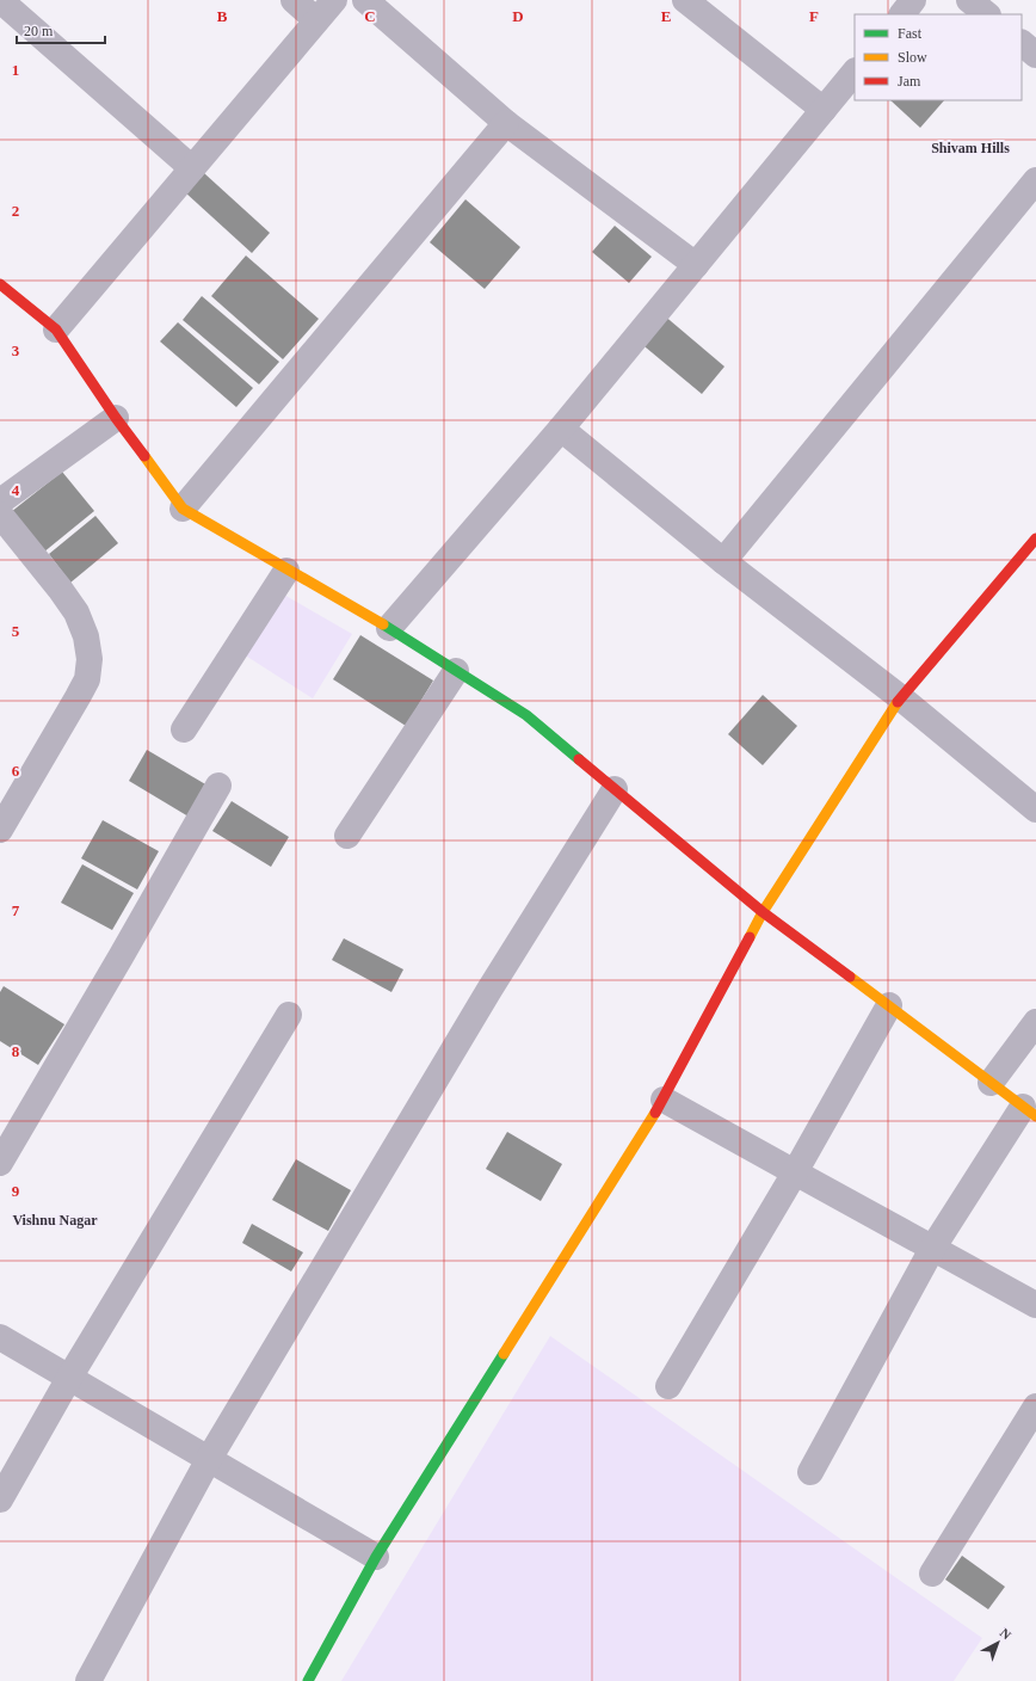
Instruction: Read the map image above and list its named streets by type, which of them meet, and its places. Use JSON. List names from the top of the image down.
{
  "districts": ["Shivam Hills", "Vishnu Nagar"],
  "legend": ["Fast", "Slow", "Jam"],
  "scale_bar": "20 m",
  "north": "top right",
  "grid": {
    "columns": [
      "B",
      "C",
      "D",
      "E",
      "F"
    ],
    "rows": [
      "1",
      "2",
      "3",
      "4",
      "5",
      "6",
      "7",
      "8",
      "9"
    ]
  }
}
